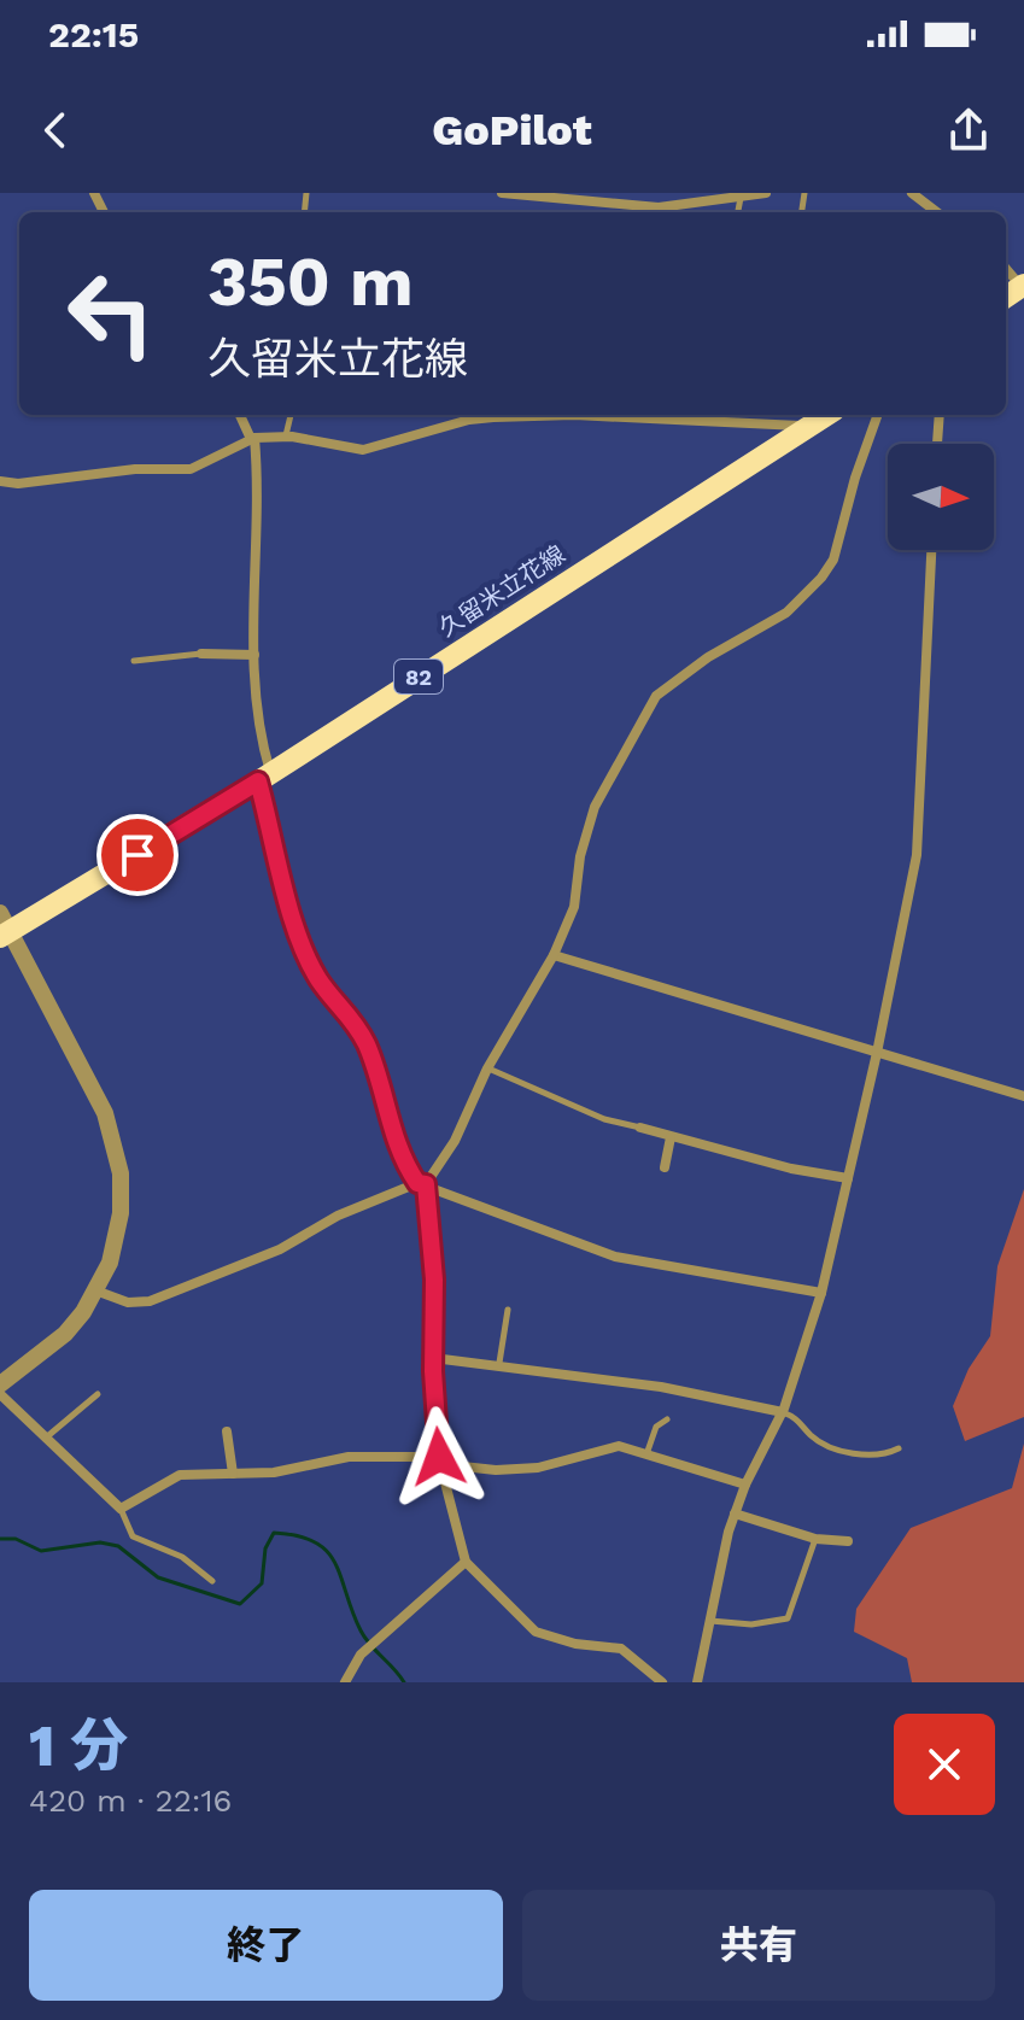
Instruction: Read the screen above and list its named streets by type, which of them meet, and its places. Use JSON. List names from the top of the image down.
{
  "streets": {
    "main road": ["久留米立花線", "82"]
  },
  "north": "right",
  "page": {
    "status": "22:15",
    "header": "GoPilot",
    "turn": ["350 m", "久留米立花線"],
    "heading": ["1 分", "420 m · 22:16"],
    "buttons": ["終了", "共有"]
  }
}
